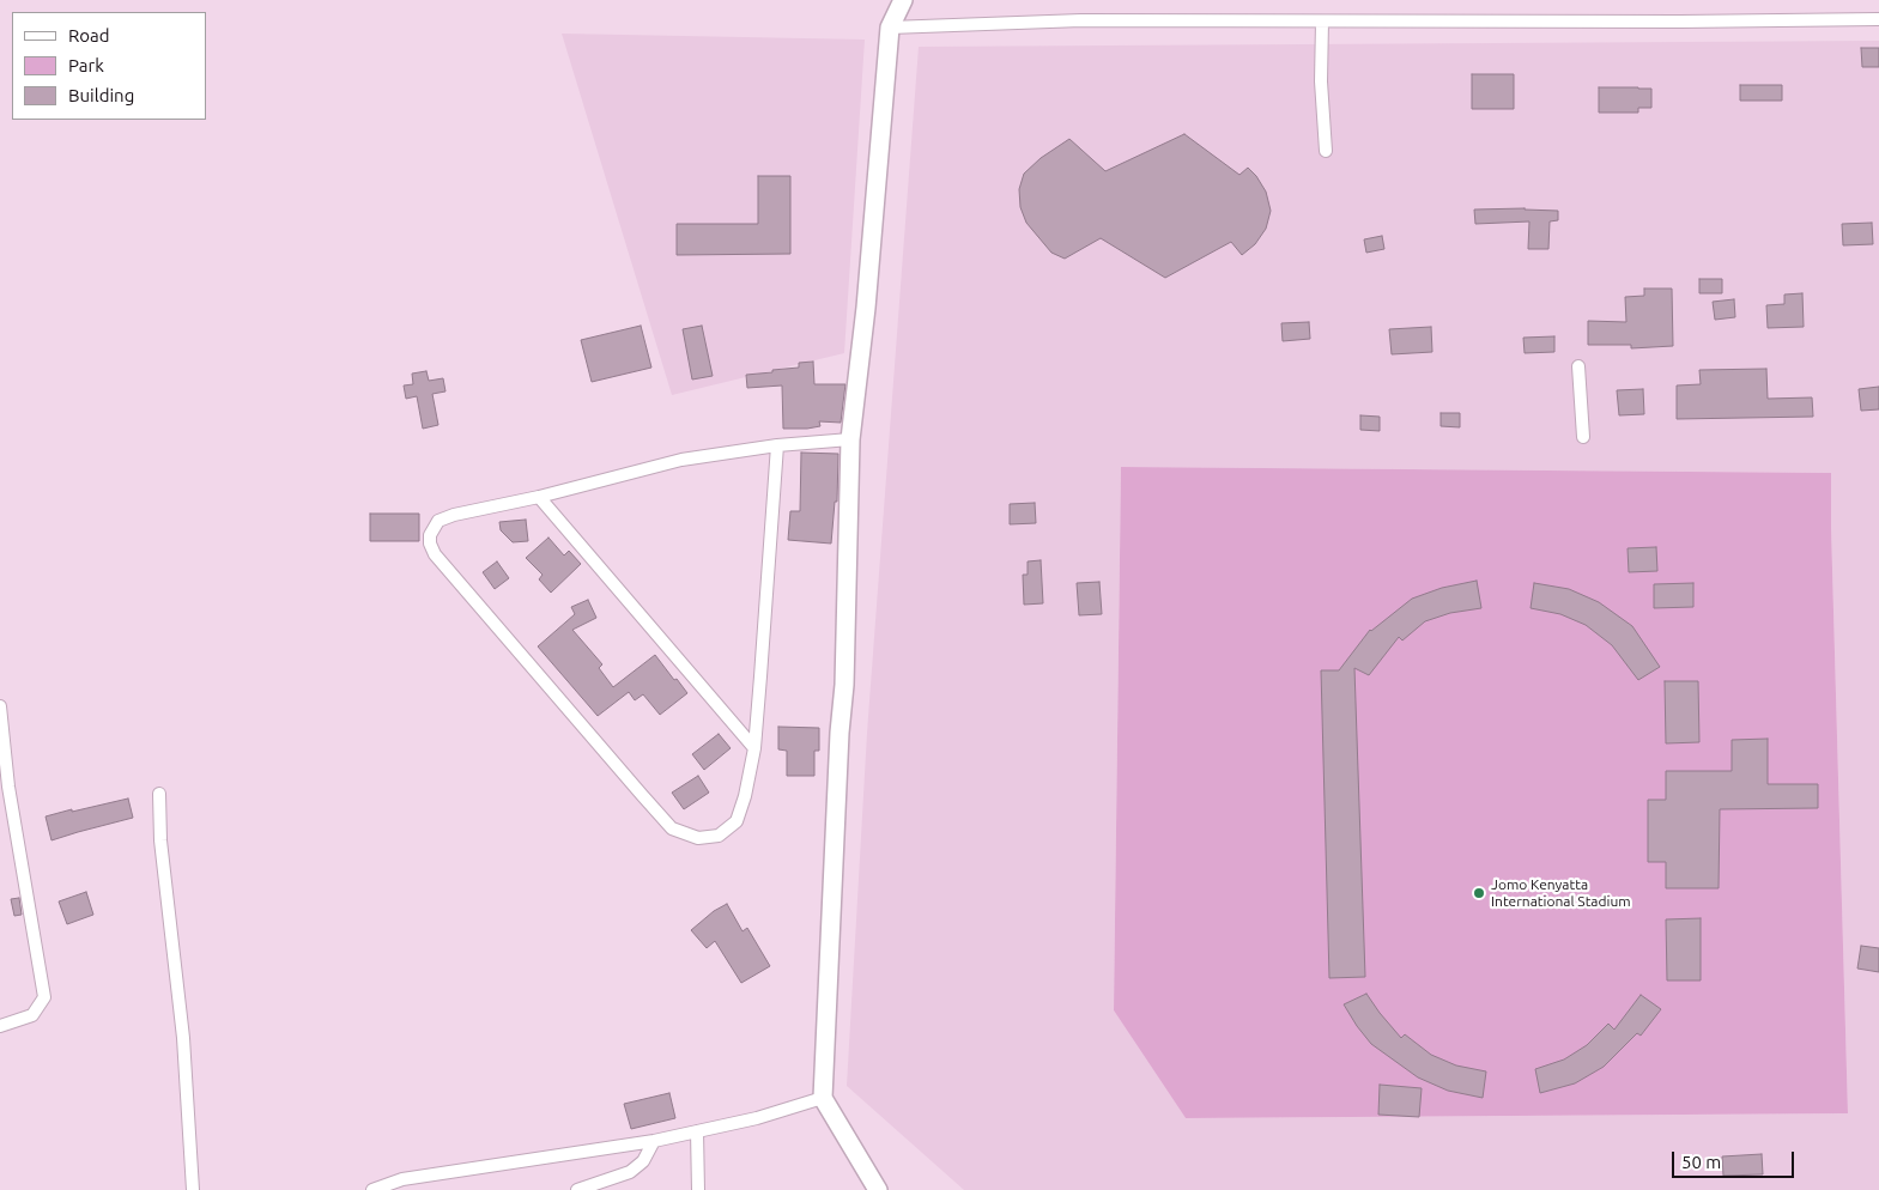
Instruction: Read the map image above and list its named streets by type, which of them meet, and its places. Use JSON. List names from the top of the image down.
{
  "places": ["Jomo Kenyatta International Stadium"],
  "legend": ["Road", "Park", "Building"],
  "scale_bar": "50 m"
}
